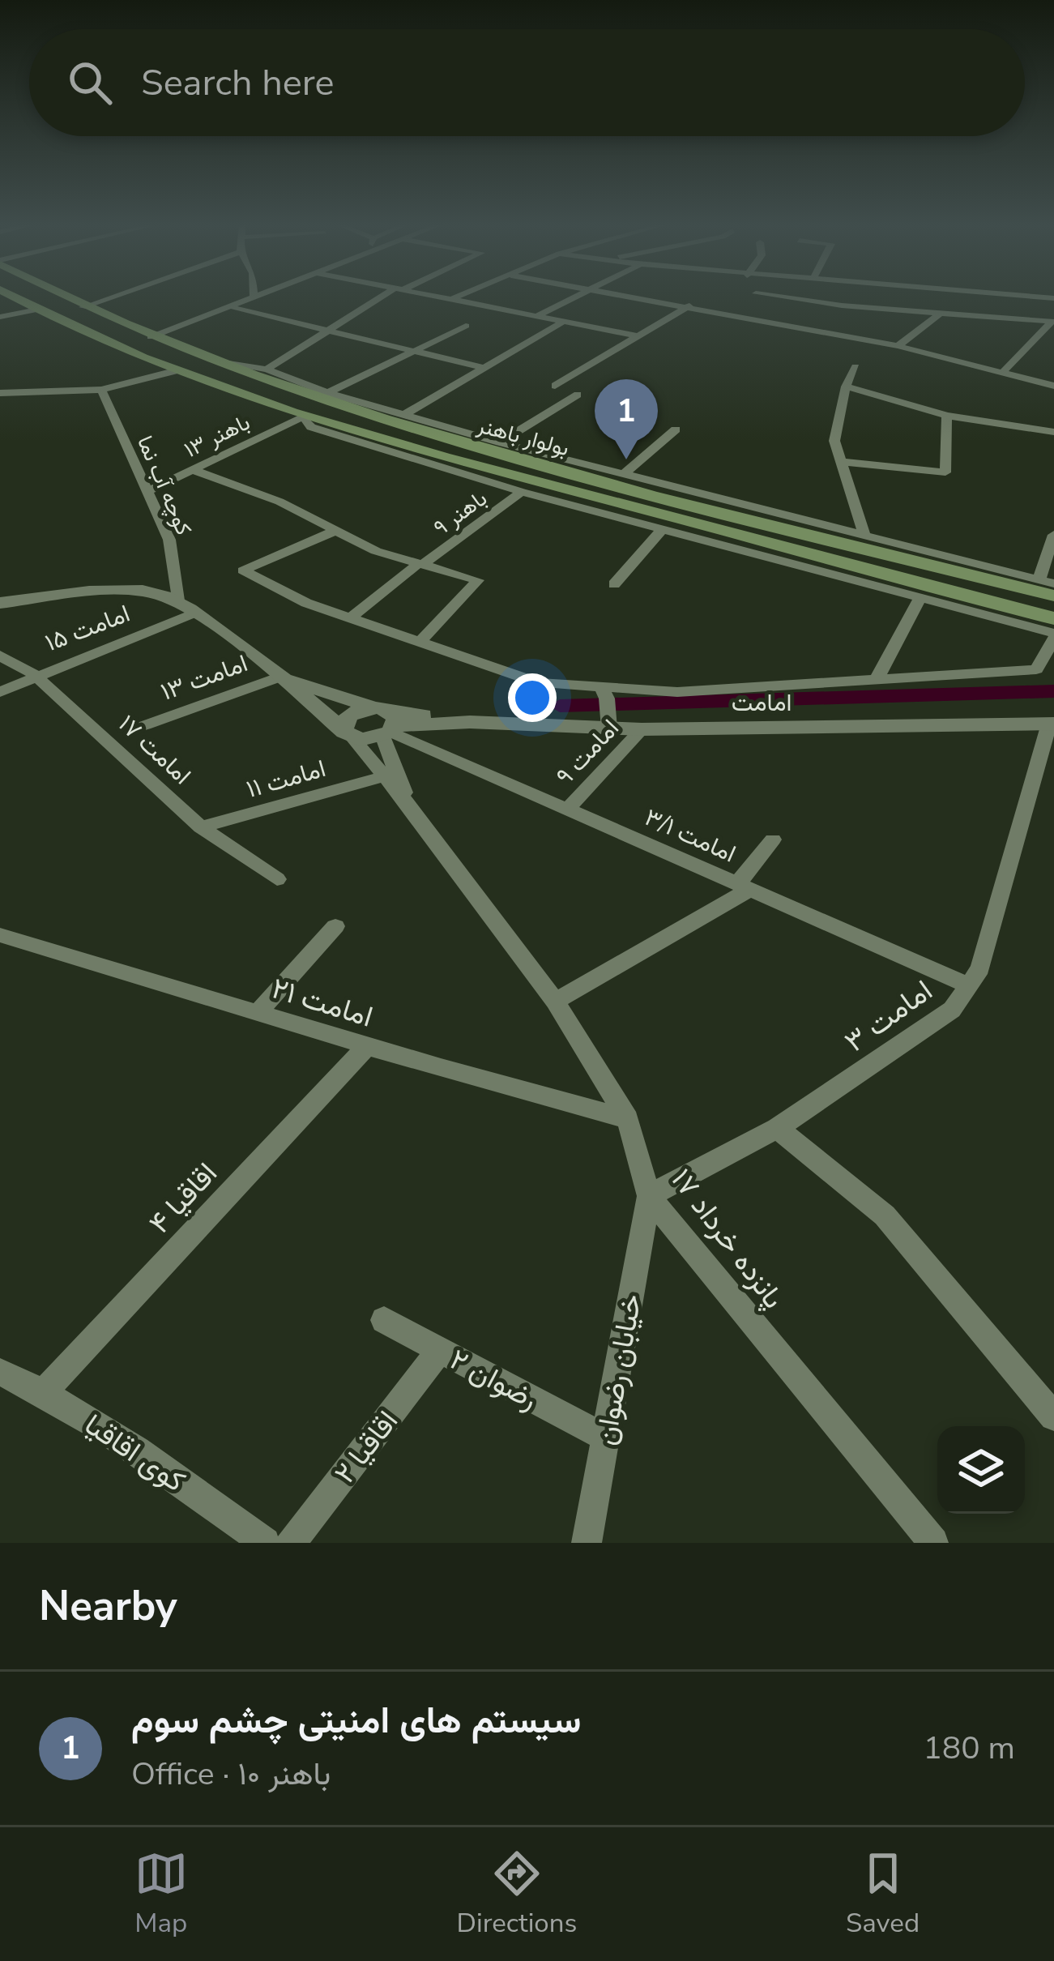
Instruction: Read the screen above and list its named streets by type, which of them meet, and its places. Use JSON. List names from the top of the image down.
{
  "streets": {
    "main road": ["بولوار باهنر"],
    "street": [
      "باهنر ۱۳",
      "کوچه آب نما",
      "باهنر ۹",
      "امامت ۱۵",
      "امامت ۱۳",
      "امامت",
      "امامت ۱۷",
      "امامت ۹",
      "امامت ۱۱",
      "امامت ۳/۱",
      "امامت ۲۱",
      "امامت ۳",
      "اقاقیا ۴",
      "پانزده خرداد ۱۷",
      "خیابان رضوان",
      "رضوان ۲",
      "اقاقیا ۲",
      "کوی اقاقیا"
    ]
  },
  "crossings": [
    ["باهنر ۱۳", "بولوار باهنر"],
    ["باهنر ۱۳", "کوچه آب نما"],
    ["کوچه آب نما", "امامت"],
    ["امامت ۱۵", "امامت"],
    ["امامت ۱۵", "امامت ۱۷"],
    ["امامت ۱۳", "امامت"],
    ["امامت", "امامت ۹"],
    ["امامت", "امامت ۳/۱"],
    ["امامت", "امامت ۳"],
    ["امامت", "پانزده خرداد ۱۷"],
    ["امامت ۱۷", "امامت ۱۱"],
    ["امامت ۹", "امامت ۳/۱"],
    ["امامت ۱۱", "پانزده خرداد ۱۷"],
    ["امامت ۳/۱", "امامت ۳"],
    ["امامت ۳/۱", "پانزده خرداد ۱۷"],
    ["امامت ۲۱", "اقاقیا ۴"],
    ["امامت ۲۱", "پانزده خرداد ۱۷"],
    ["امامت ۳", "پانزده خرداد ۱۷"],
    ["امامت ۳", "خیابان رضوان"],
    ["اقاقیا ۴", "کوی اقاقیا"],
    ["پانزده خرداد ۱۷", "خیابان رضوان"],
    ["خیابان رضوان", "رضوان ۲"],
    ["رضوان ۲", "اقاقیا ۲"]
  ],
  "page": {
    "search": "Search here",
    "pins": "1",
    "heading": "Nearby",
    "list": [
      {
        "mark": "1",
        "name": "سیستم های امنیتی چشم سوم",
        "note": "Office · باهنر ۱۰",
        "value": "180 m"
      }
    ],
    "nav": ["Map", "Directions", "Saved"]
  }
}
